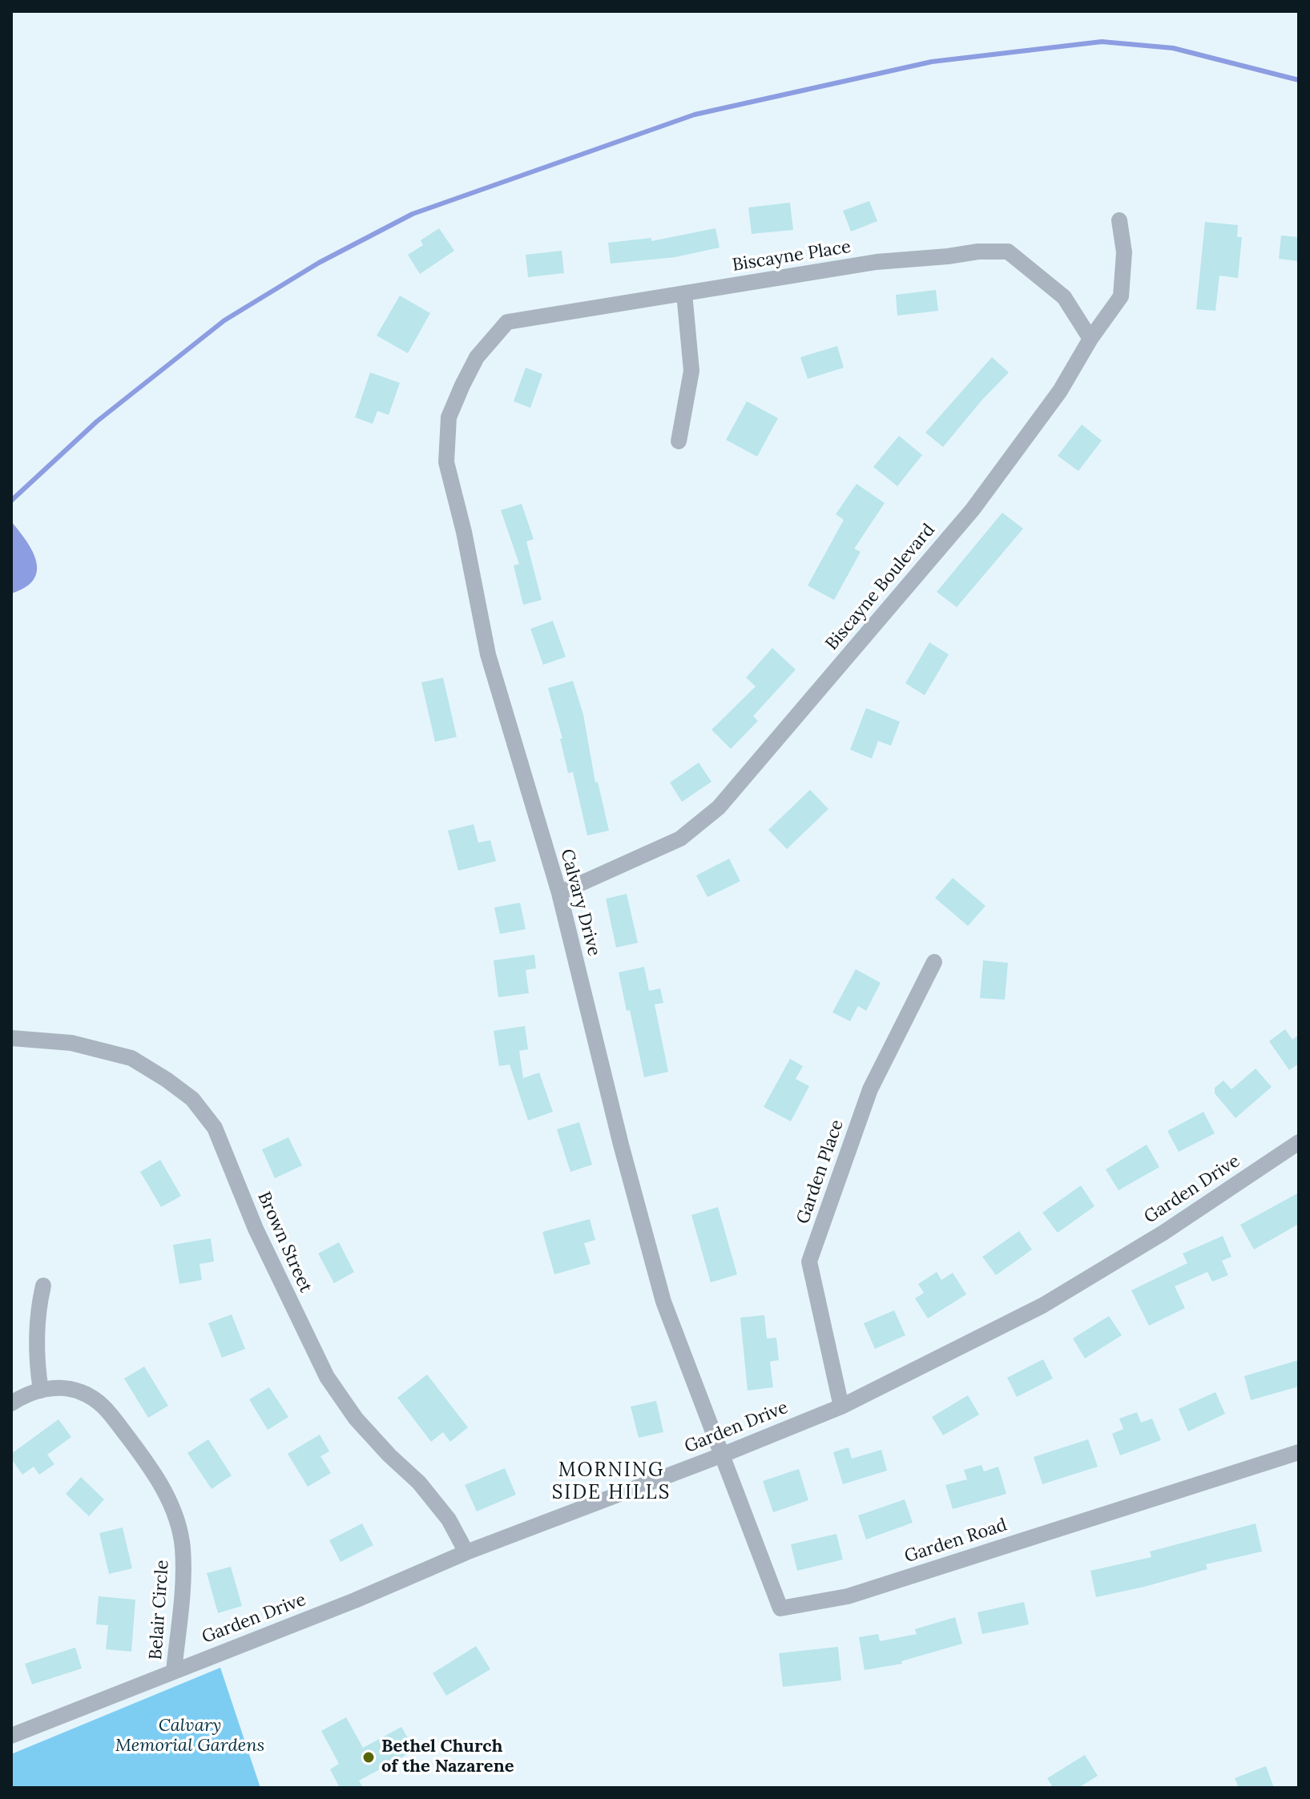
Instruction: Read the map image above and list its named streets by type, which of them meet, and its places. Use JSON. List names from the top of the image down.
{
  "streets": {
    "street": [
      "Biscayne Place",
      "Biscayne Boulevard",
      "Calvary Drive",
      "Garden Place",
      "Garden Drive",
      "Brown Street",
      "Garden Road",
      "Belair Circle"
    ]
  },
  "crossings": [
    ["Biscayne Place", "Biscayne Boulevard"],
    ["Biscayne Place", "Calvary Drive"],
    ["Biscayne Boulevard", "Calvary Drive"],
    ["Calvary Drive", "Garden Drive"],
    ["Calvary Drive", "Garden Road"],
    ["Garden Place", "Garden Drive"],
    ["Garden Drive", "Brown Street"],
    ["Garden Drive", "Garden Road"],
    ["Garden Drive", "Belair Circle"]
  ],
  "districts": ["MORNING SIDE HILLS"],
  "parks": ["Calvary Memorial Gardens"],
  "places": ["Bethel Church of the Nazarene"]
}
